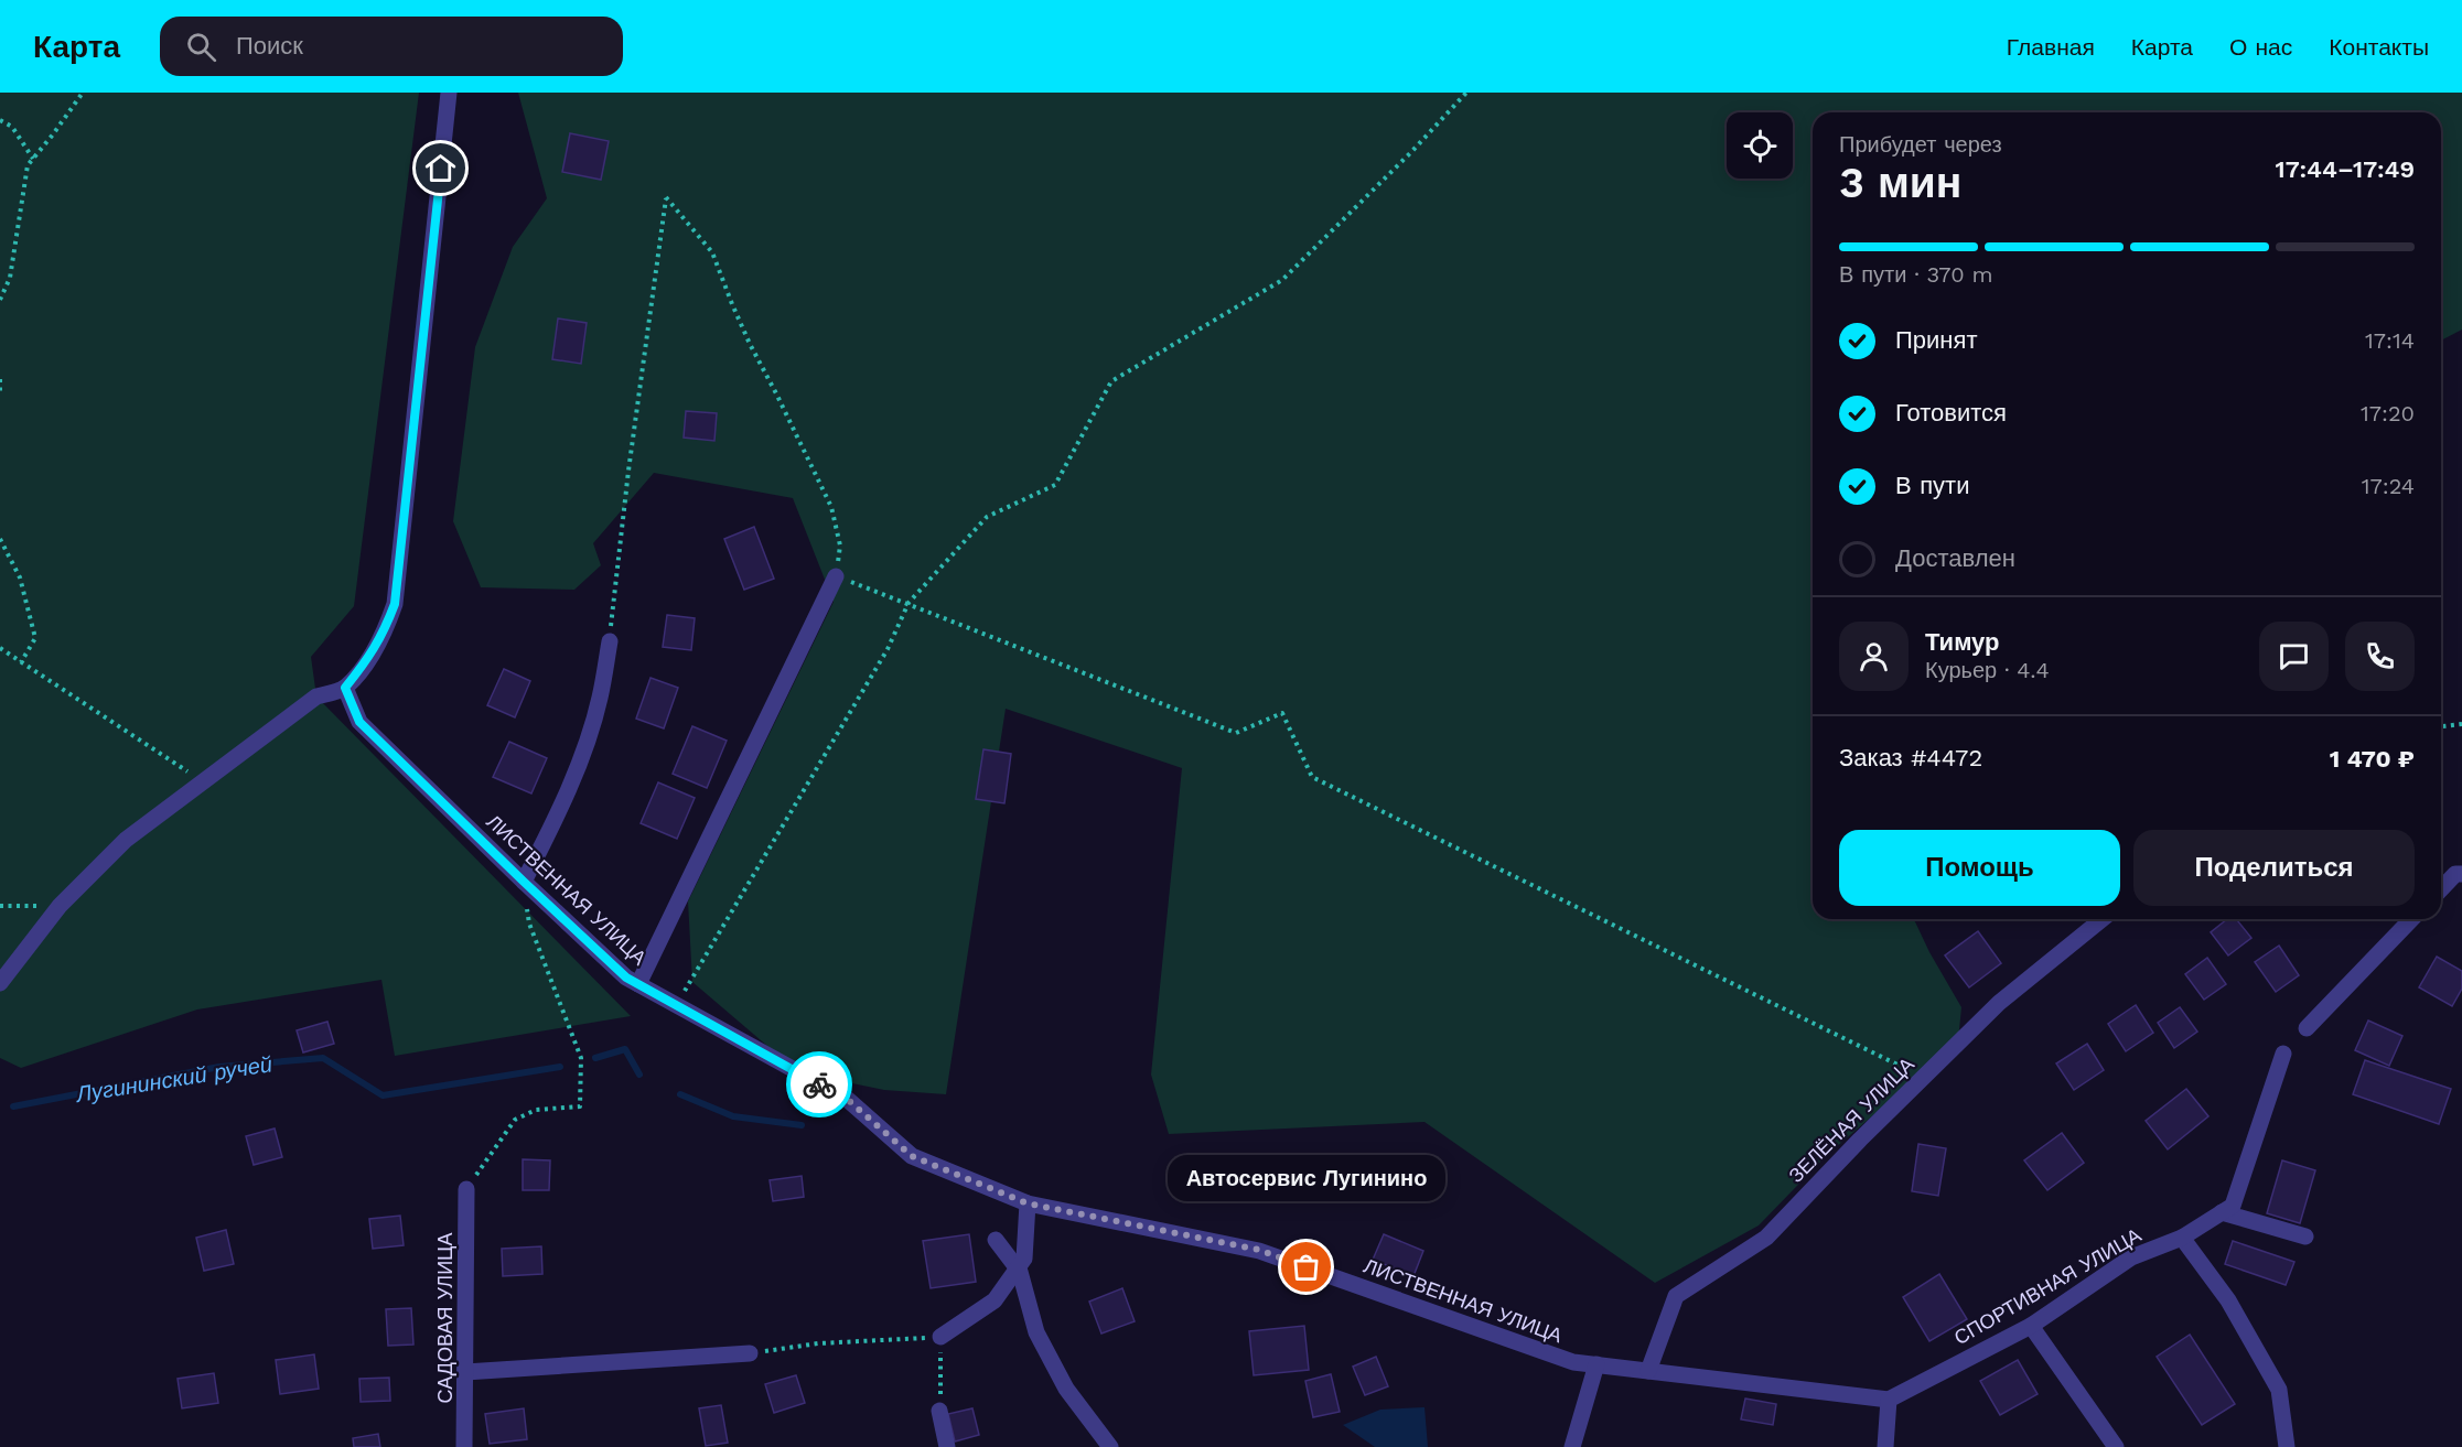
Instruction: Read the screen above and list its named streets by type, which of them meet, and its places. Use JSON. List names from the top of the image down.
{
  "streets": {
    "street": [
      "ЛИСТВЕННАЯ УЛИЦА",
      "ЗЕЛЁНАЯ УЛИЦА",
      "СПОРТИВНАЯ УЛИЦА",
      "САДОВАЯ УЛИЦА"
    ]
  },
  "crossings": [
    ["ЛИСТВЕННАЯ УЛИЦА", "ЗЕЛЁНАЯ УЛИЦА"],
    ["ЛИСТВЕННАЯ УЛИЦА", "СПОРТИВНАЯ УЛИЦА"]
  ],
  "water": ["Лугининский ручей"],
  "places": ["Автосервис Лугинино"],
  "page": {
    "header": "Карта",
    "search": "Поиск",
    "nav": [
      "Главная",
      "Карта",
      "О нас",
      "Контакты"
    ],
    "heading": ["3 мин", "Прибудет через", "17:44–17:49"],
    "panel": [
      "Тимур",
      "Курьер · 4.4",
      "Заказ #4472",
      "1 470 ₽"
    ],
    "bar": "В пути · 370 m",
    "list": [
      ["Принят", "17:14"],
      ["Готовится", "17:20"],
      ["В пути", "17:24"],
      "Доставлен"
    ],
    "buttons": ["Помощь", "Поделиться"],
    "bubble": "Автосервис Лугинино"
  }
}
